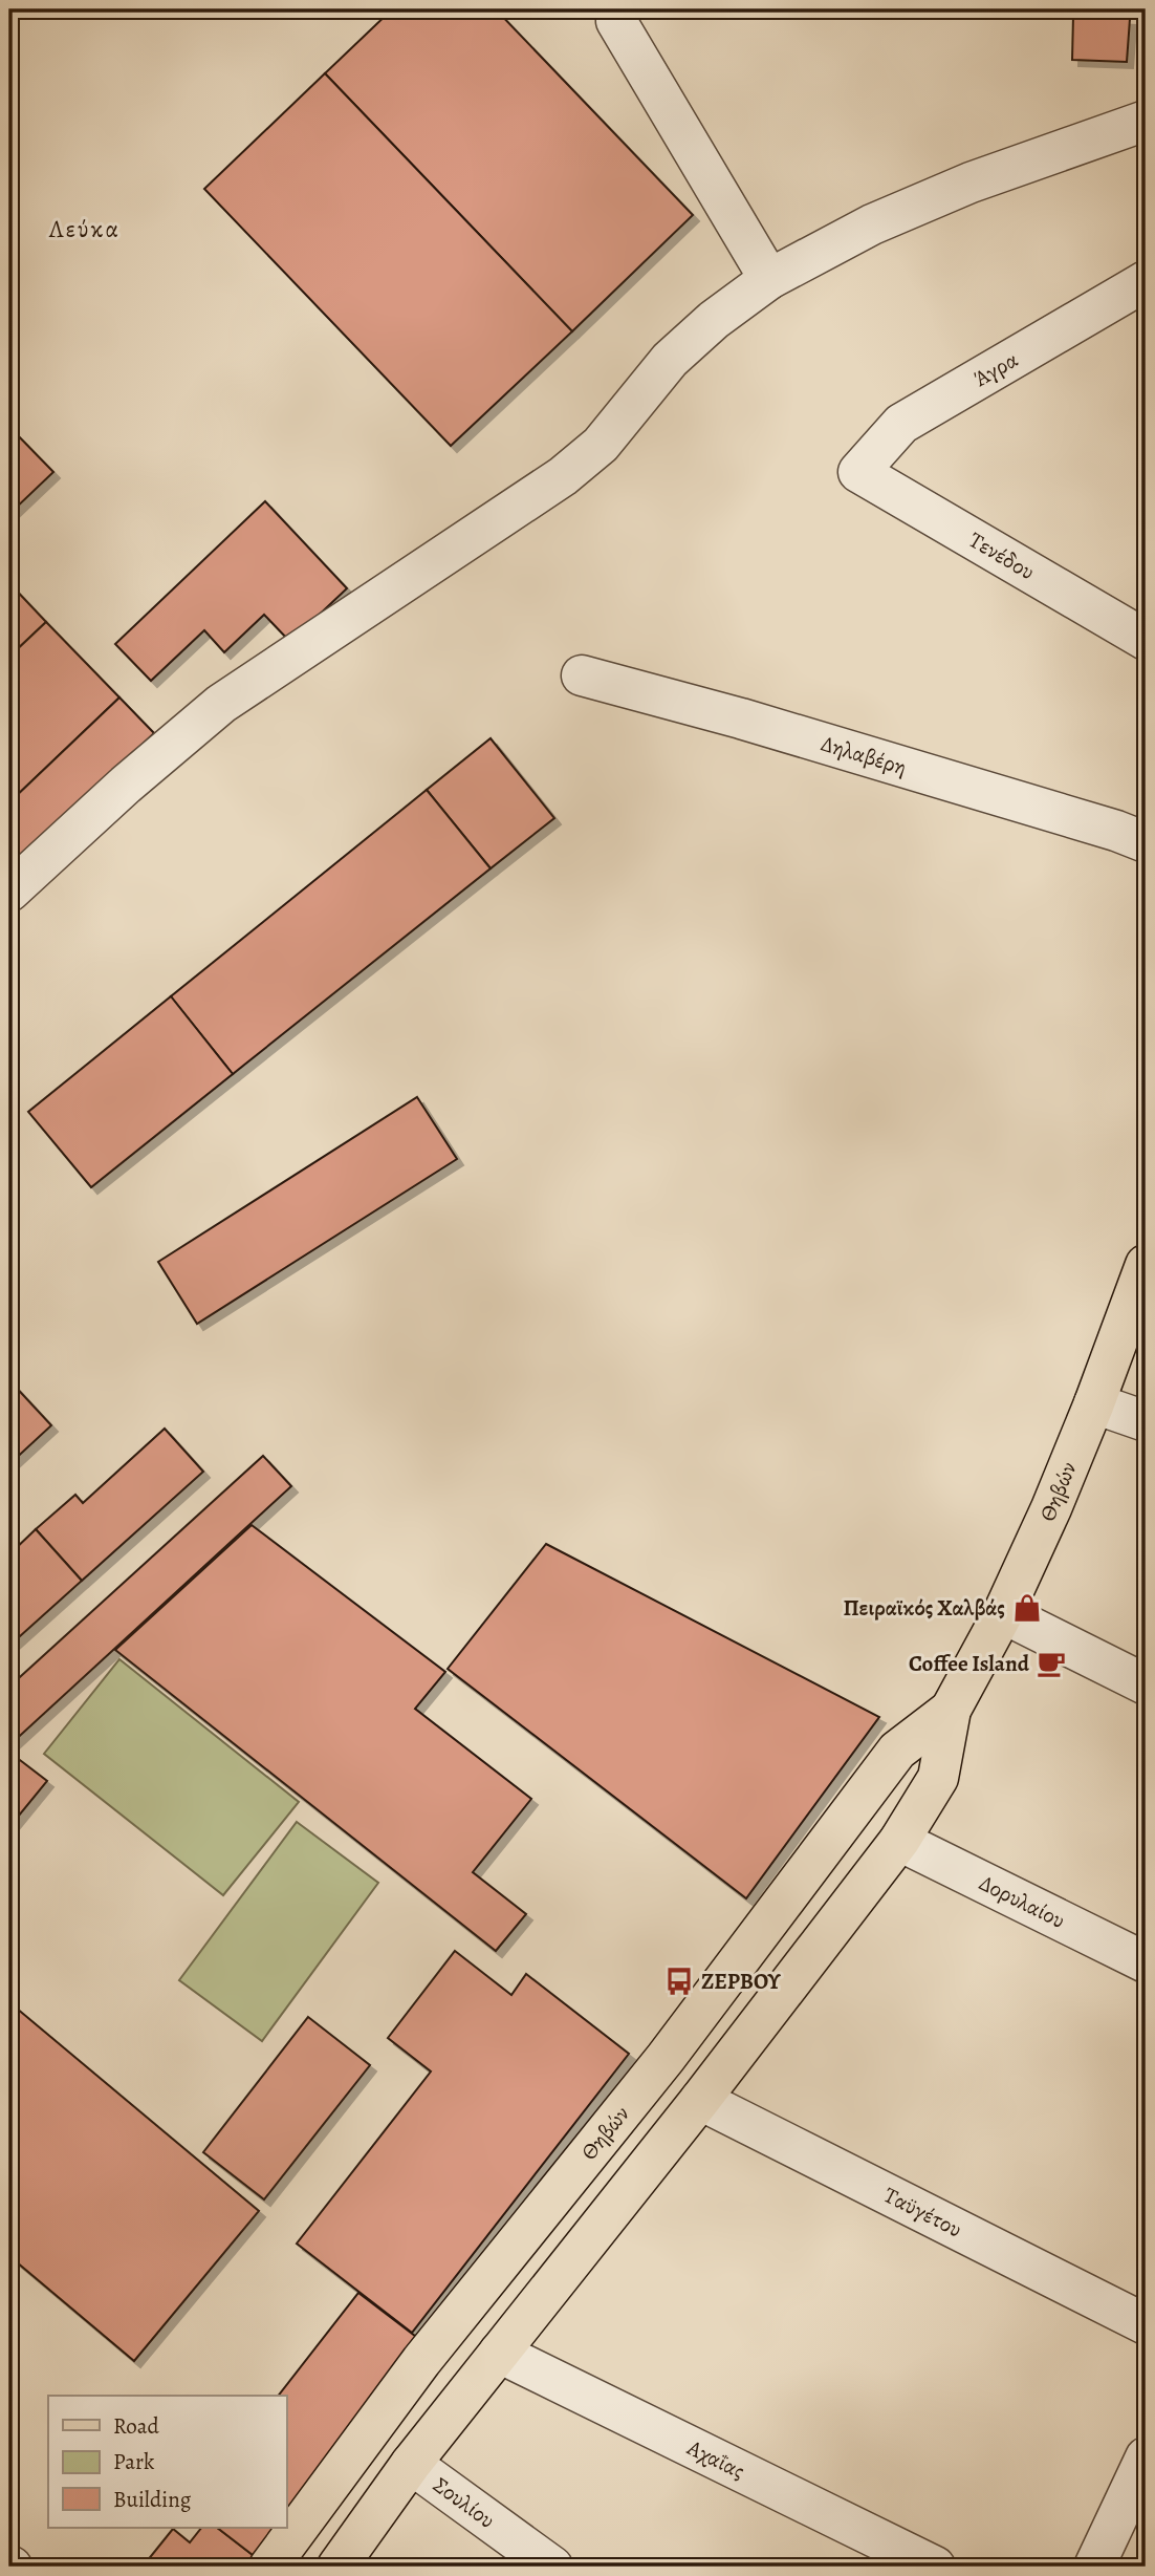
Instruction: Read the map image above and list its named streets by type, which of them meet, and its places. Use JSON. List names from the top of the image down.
{
  "streets": {
    "main road": ["Θηβών"],
    "street": [
      "Άγρα",
      "Τενέδου",
      "Δηλαβέρη",
      "Δορυλαίου",
      "Ταϋγέτου",
      "Αχαΐας",
      "Σουλίου"
    ]
  },
  "crossings": [
    ["Άγρα", "Τενέδου"],
    ["Θηβών", "Δορυλαίου"],
    ["Θηβών", "Ταϋγέτου"],
    ["Θηβών", "Αχαΐας"],
    ["Θηβών", "Σουλίου"]
  ],
  "districts": ["Λεύκα"],
  "places": {
    "shop": ["Πειραϊκός Χαλβάς"],
    "cafe": ["Coffee Island"],
    "bus stop": ["ΖΕΡΒΟΥ"]
  },
  "legend": ["Road", "Park", "Building"]
}
